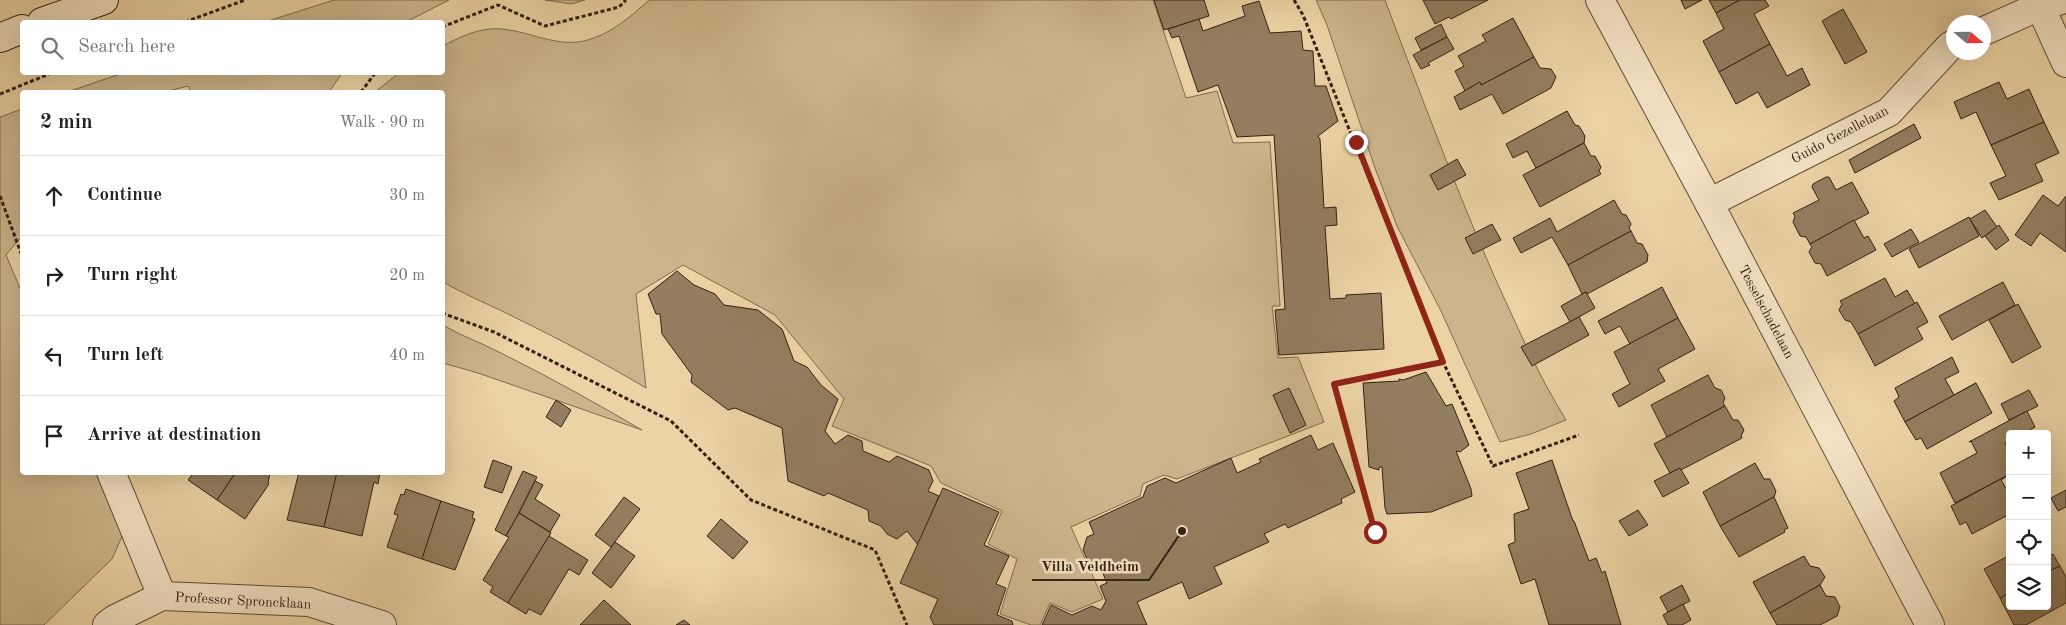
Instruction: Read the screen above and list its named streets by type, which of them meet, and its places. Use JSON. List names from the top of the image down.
{
  "streets": {
    "street": ["Guido Gezellelaan", "Tesselschadelaan", "Professor Sproncklaan"]
  },
  "crossings": [
    ["Guido Gezellelaan", "Tesselschadelaan"]
  ],
  "places": ["Villa Veldheim"],
  "north": "right",
  "page": {
    "search": "Search here",
    "heading": ["2 min", "Walk · 90 m"],
    "list": [
      ["Continue", "30 m"],
      ["Turn right", "20 m"],
      ["Turn left", "40 m"],
      "Arrive at destination"
    ],
    "map_buttons": ["+", "−"]
  }
}
